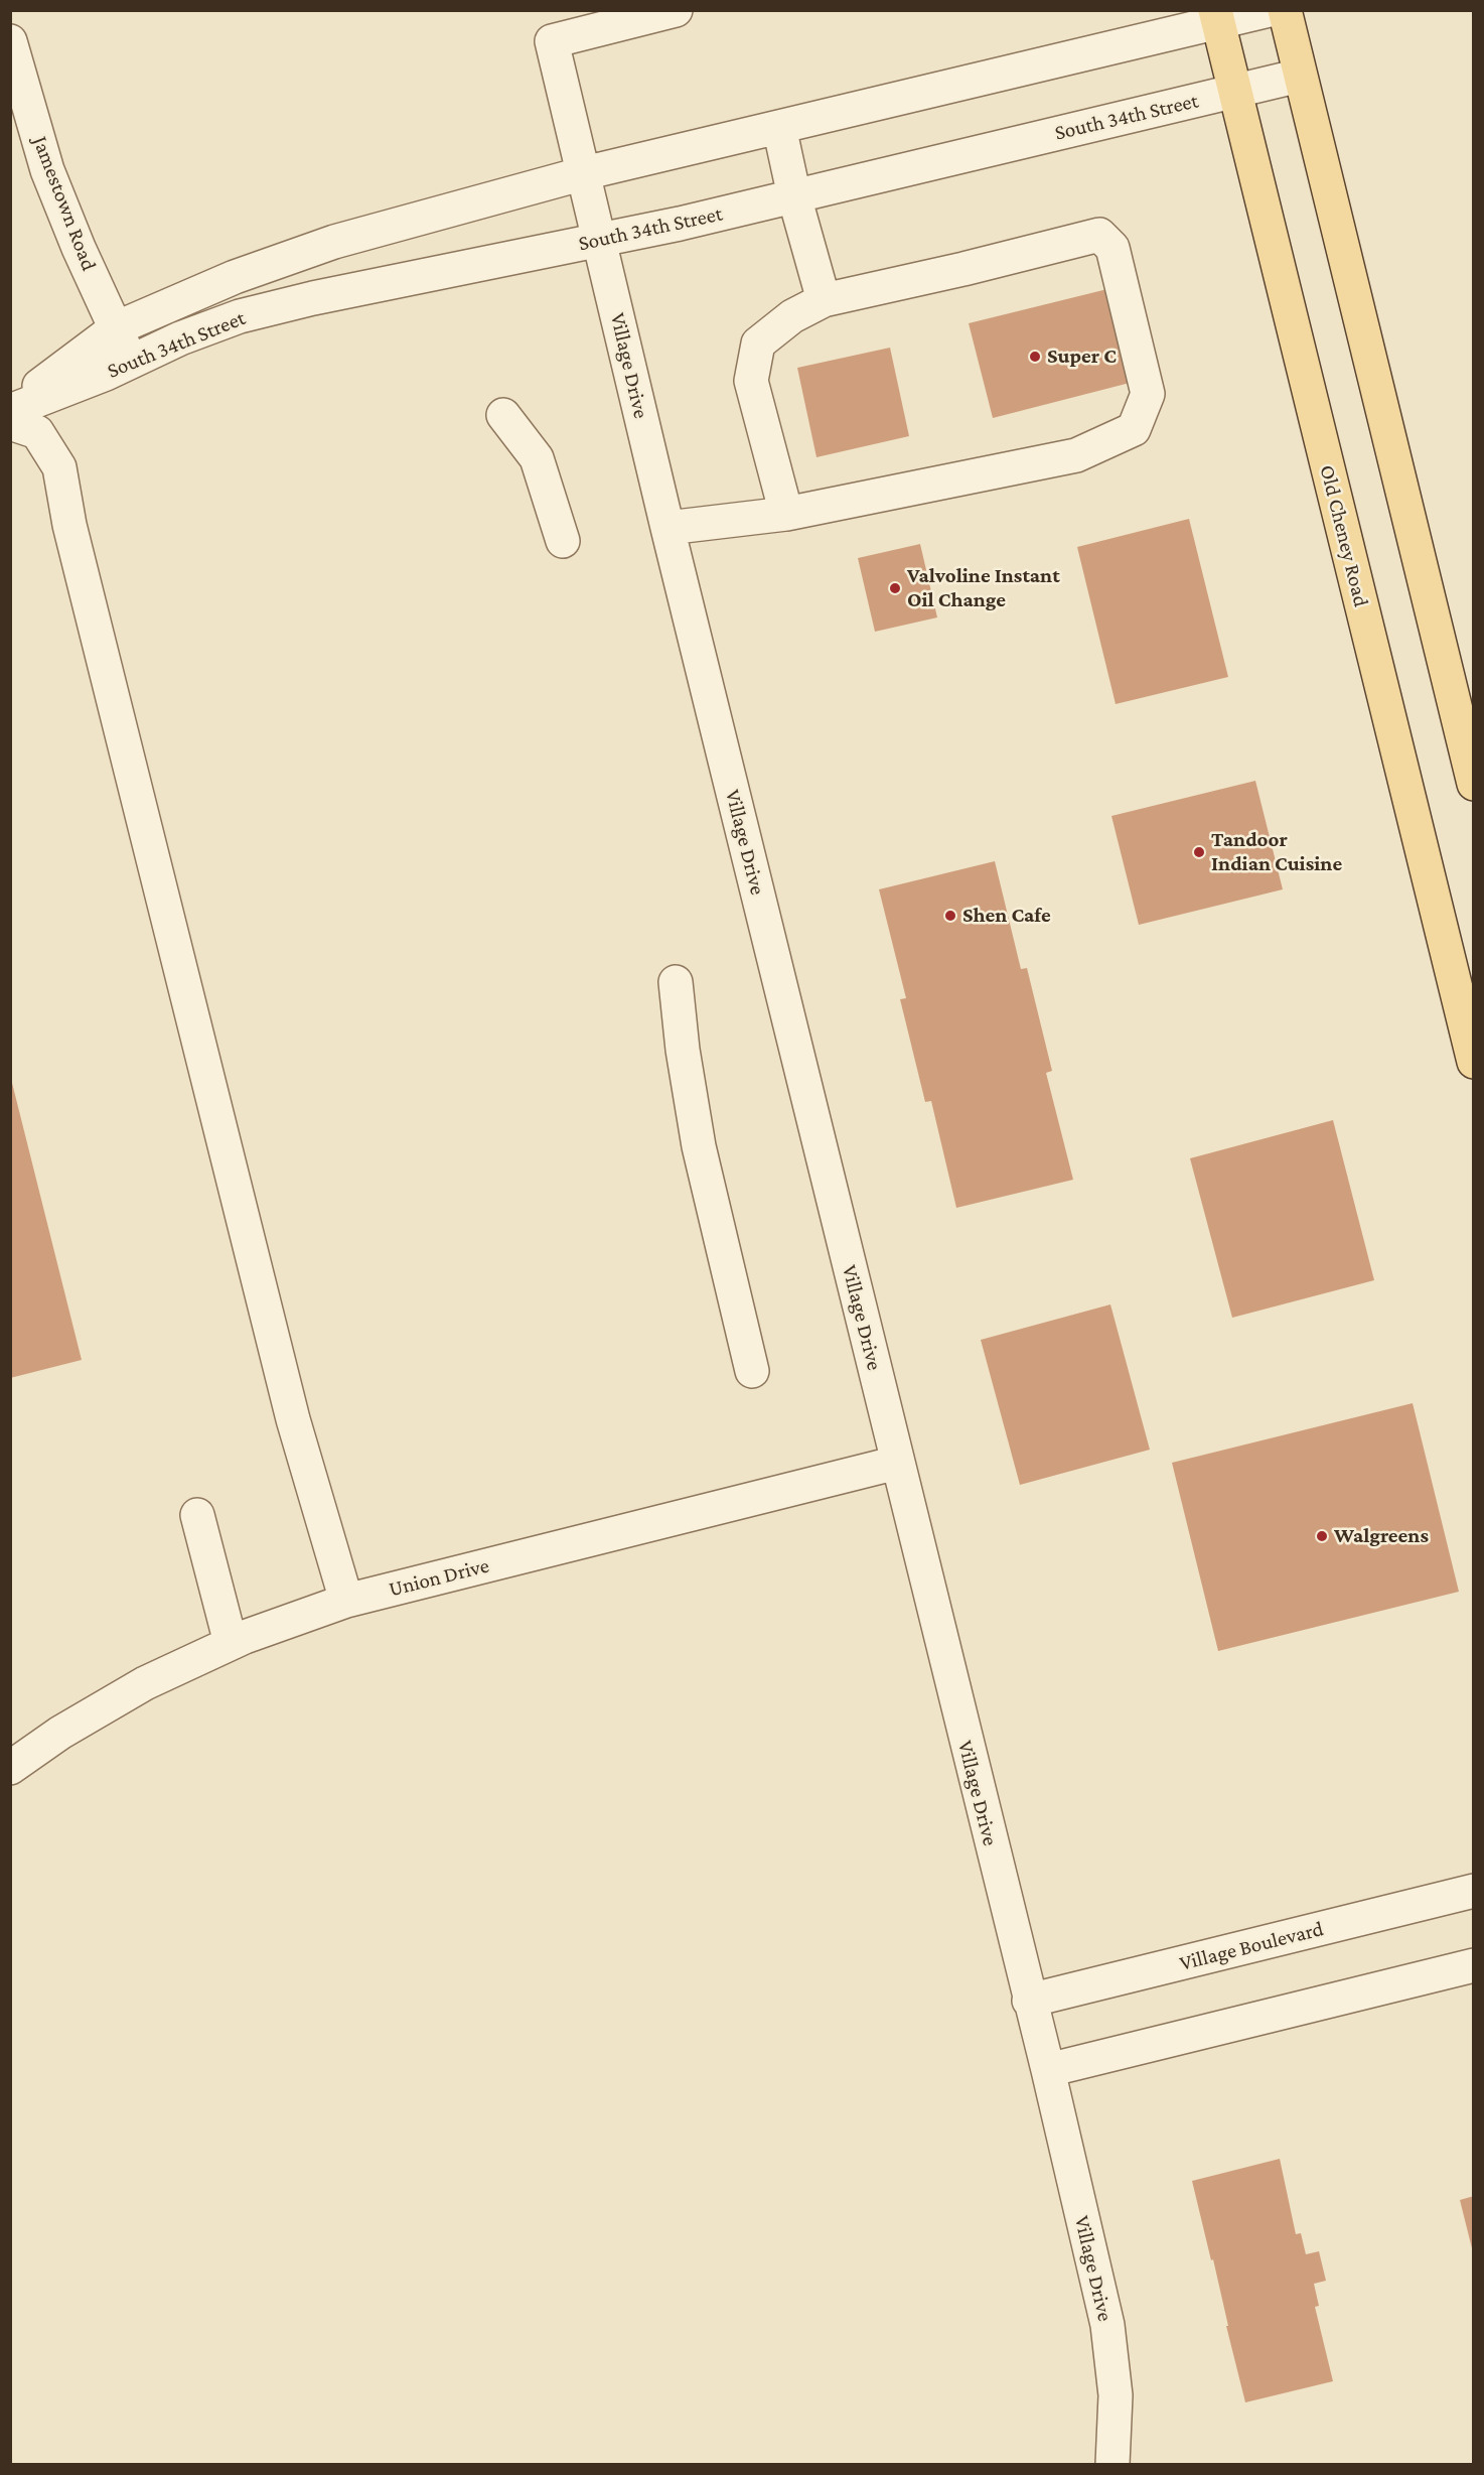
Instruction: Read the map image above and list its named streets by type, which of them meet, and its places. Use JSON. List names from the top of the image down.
{
  "streets": {
    "main road": ["Old Cheney Road"],
    "street": [
      "South 34th Street",
      "Jamestown Road",
      "Village Drive",
      "Union Drive",
      "Village Boulevard"
    ]
  },
  "crossings": [
    ["South 34th Street", "Jamestown Road"],
    ["South 34th Street", "Village Drive"],
    ["South 34th Street", "Old Cheney Road"],
    ["Village Drive", "Union Drive"],
    ["Village Drive", "Village Boulevard"]
  ],
  "places": [
    "Super C",
    "Valvoline Instant Oil Change",
    "Tandoor Indian Cuisine",
    "Shen Cafe",
    "Walgreens"
  ]
}
